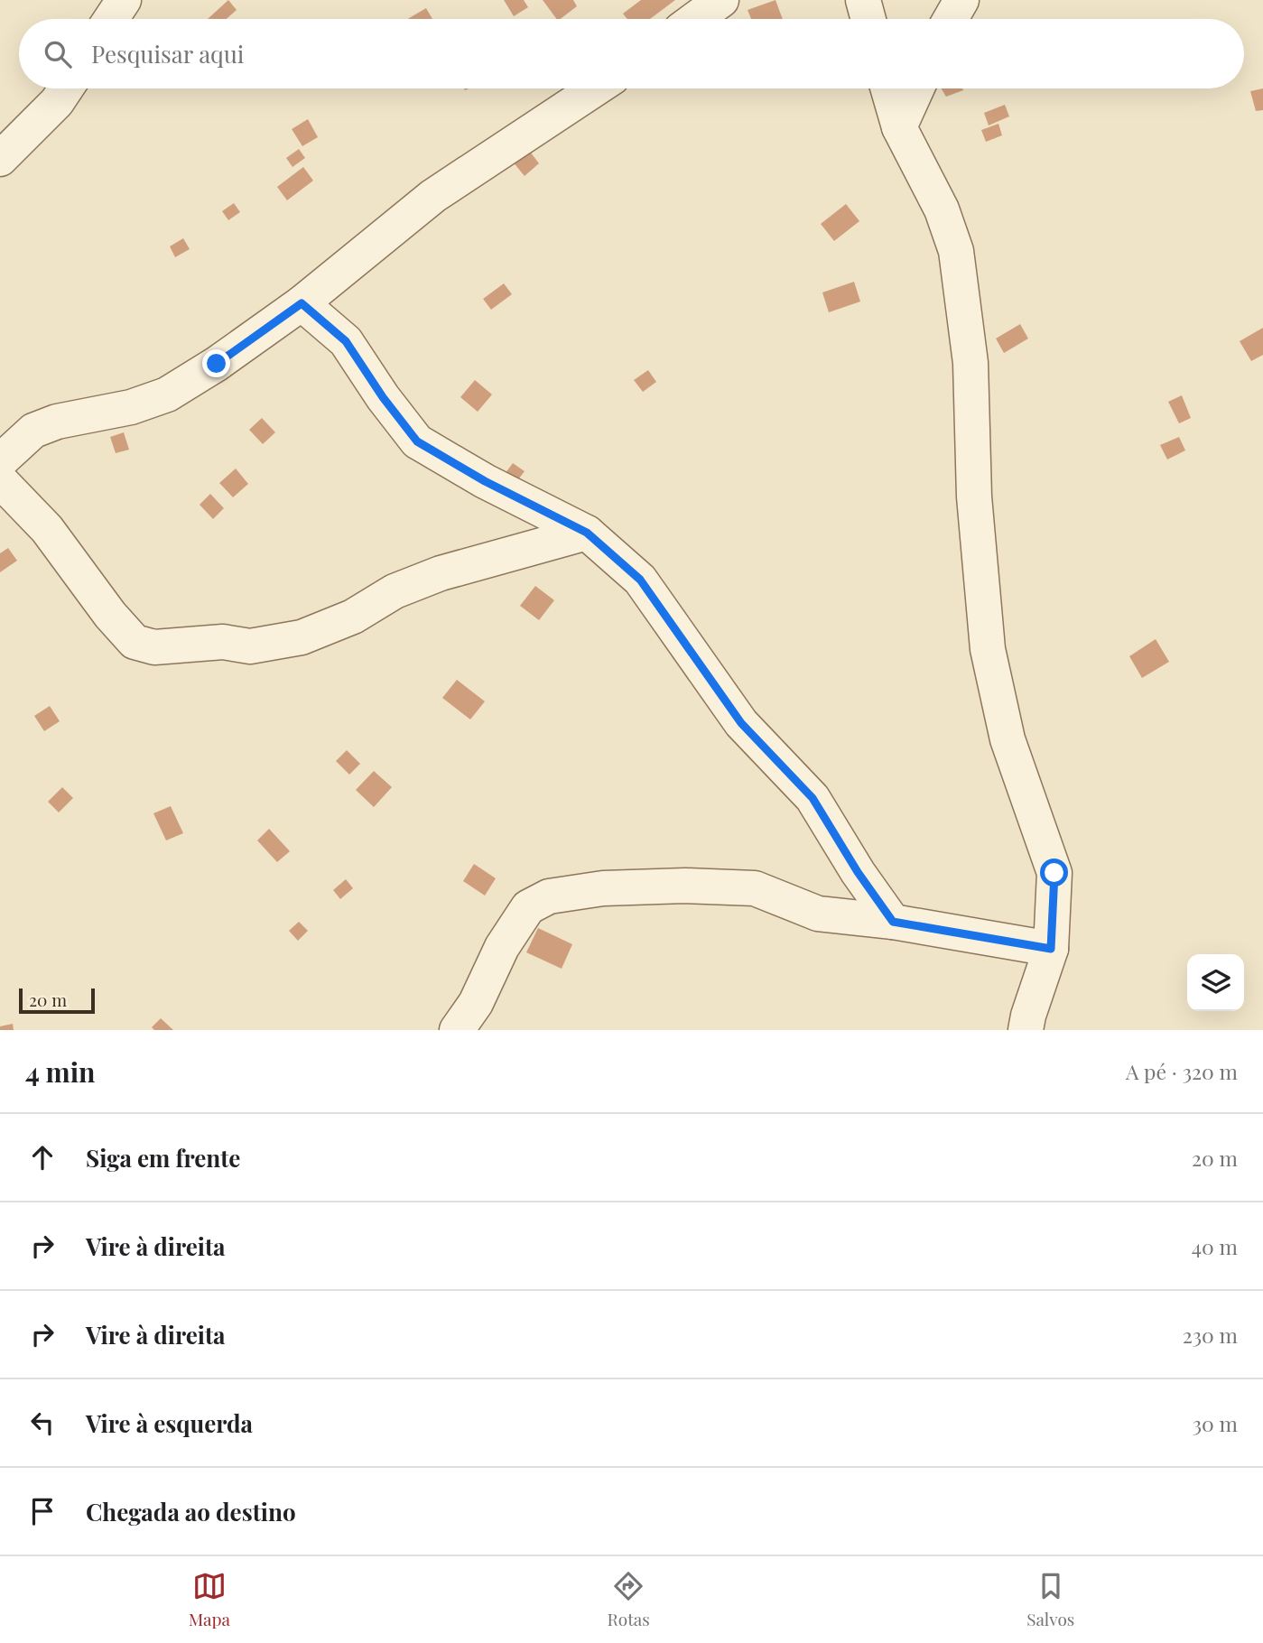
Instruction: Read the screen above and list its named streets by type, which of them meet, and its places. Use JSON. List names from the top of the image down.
{
  "scale_bar": "20 m",
  "page": {
    "search": "Pesquisar aqui",
    "scale": "20 m",
    "heading": ["4 min", "A pé · 320 m"],
    "list": [
      ["Siga em frente", "20 m"],
      ["Vire à direita", "40 m"],
      ["Vire à direita", "230 m"],
      ["Vire à esquerda", "30 m"],
      "Chegada ao destino"
    ],
    "nav": ["Mapa", "Rotas", "Salvos"]
  }
}
